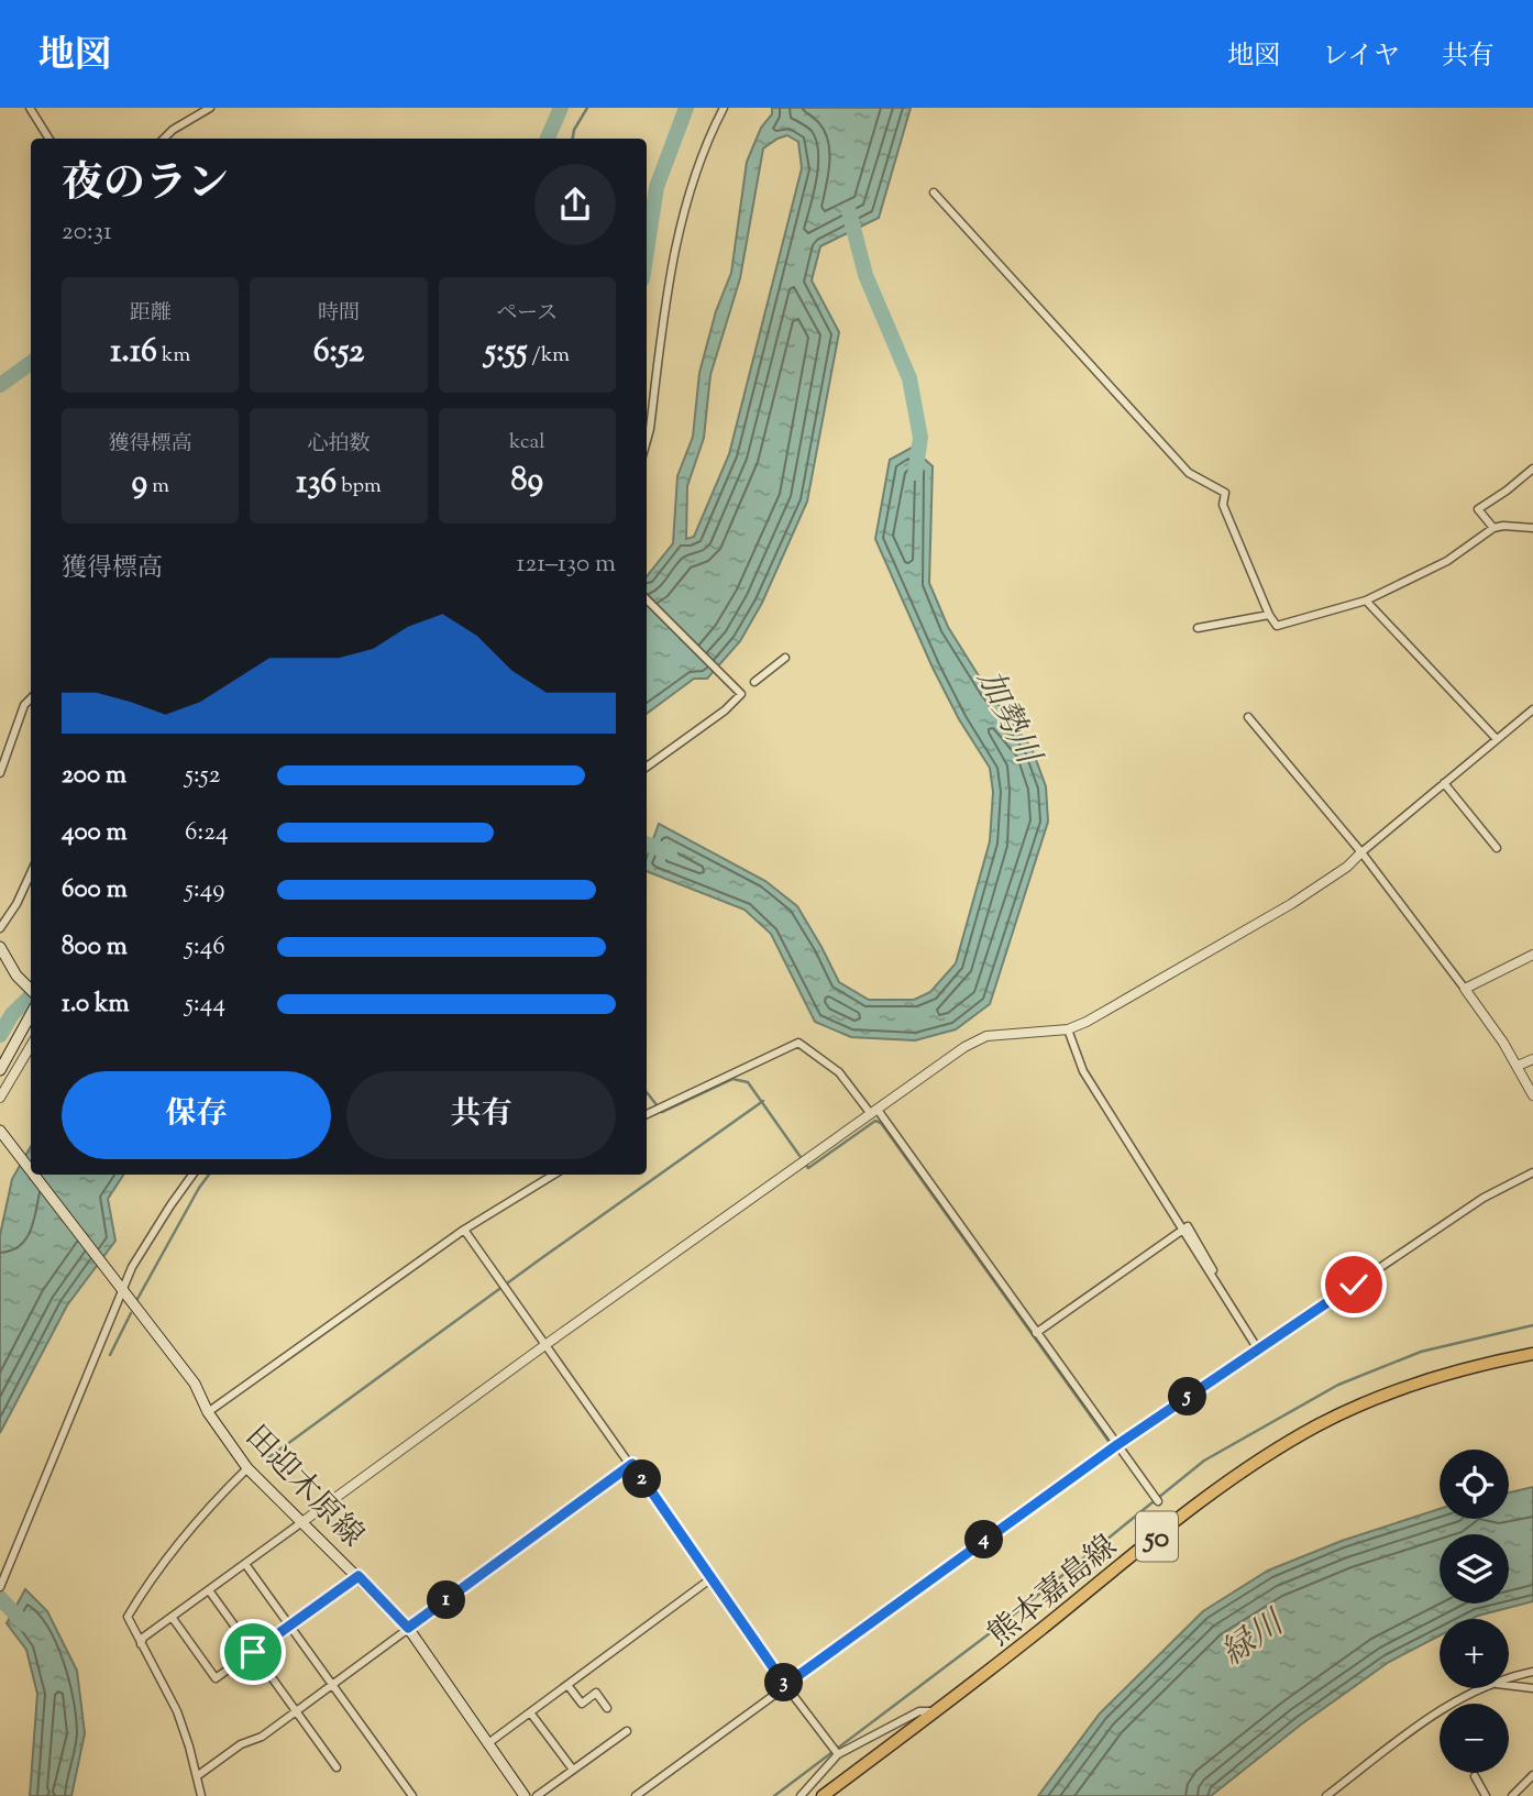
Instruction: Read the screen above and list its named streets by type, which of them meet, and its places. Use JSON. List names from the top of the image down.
{
  "streets": {
    "main road": ["田迎木原線", "50", "熊本嘉島線"]
  },
  "water": ["加勢川", "緑川"],
  "page": {
    "header": "地図",
    "nav": ["地図", "レイヤ", "共有"],
    "heading": ["夜のラン", "20:31"],
    "stats": [
      ["距離", "1.16 km"],
      ["時間", "6:52"],
      ["ペース", "5:55 /km"],
      ["獲得標高", "9 m"],
      ["心拍数", "136 bpm"],
      ["kcal", "89"]
    ],
    "chart": ["獲得標高", "121–130 m"],
    "list": [
      {
        "name": "200 m",
        "note": "5:52"
      },
      {
        "name": "400 m",
        "note": "6:24"
      },
      {
        "name": "600 m",
        "note": "5:49"
      },
      {
        "name": "800 m",
        "note": "5:46"
      },
      {
        "name": "1.0 km",
        "note": "5:44"
      }
    ],
    "buttons": ["保存", "共有"],
    "pins": [
      "5",
      "2",
      "4",
      "1",
      "3"
    ],
    "map_buttons": ["+", "−"]
  }
}
